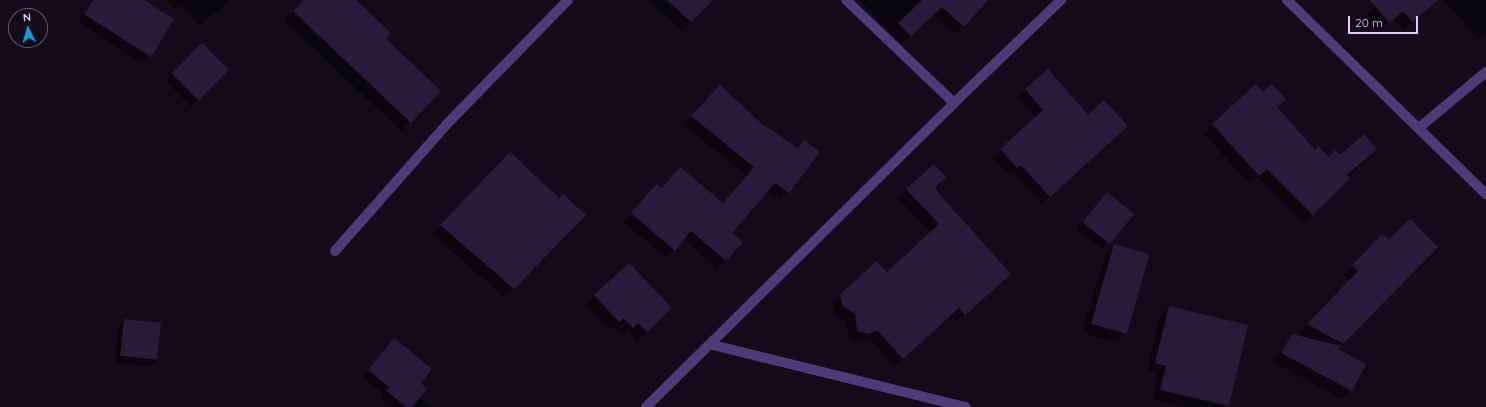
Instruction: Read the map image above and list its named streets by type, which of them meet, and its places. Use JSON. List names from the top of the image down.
{
  "scale_bar": "20 m",
  "north": "top"
}
